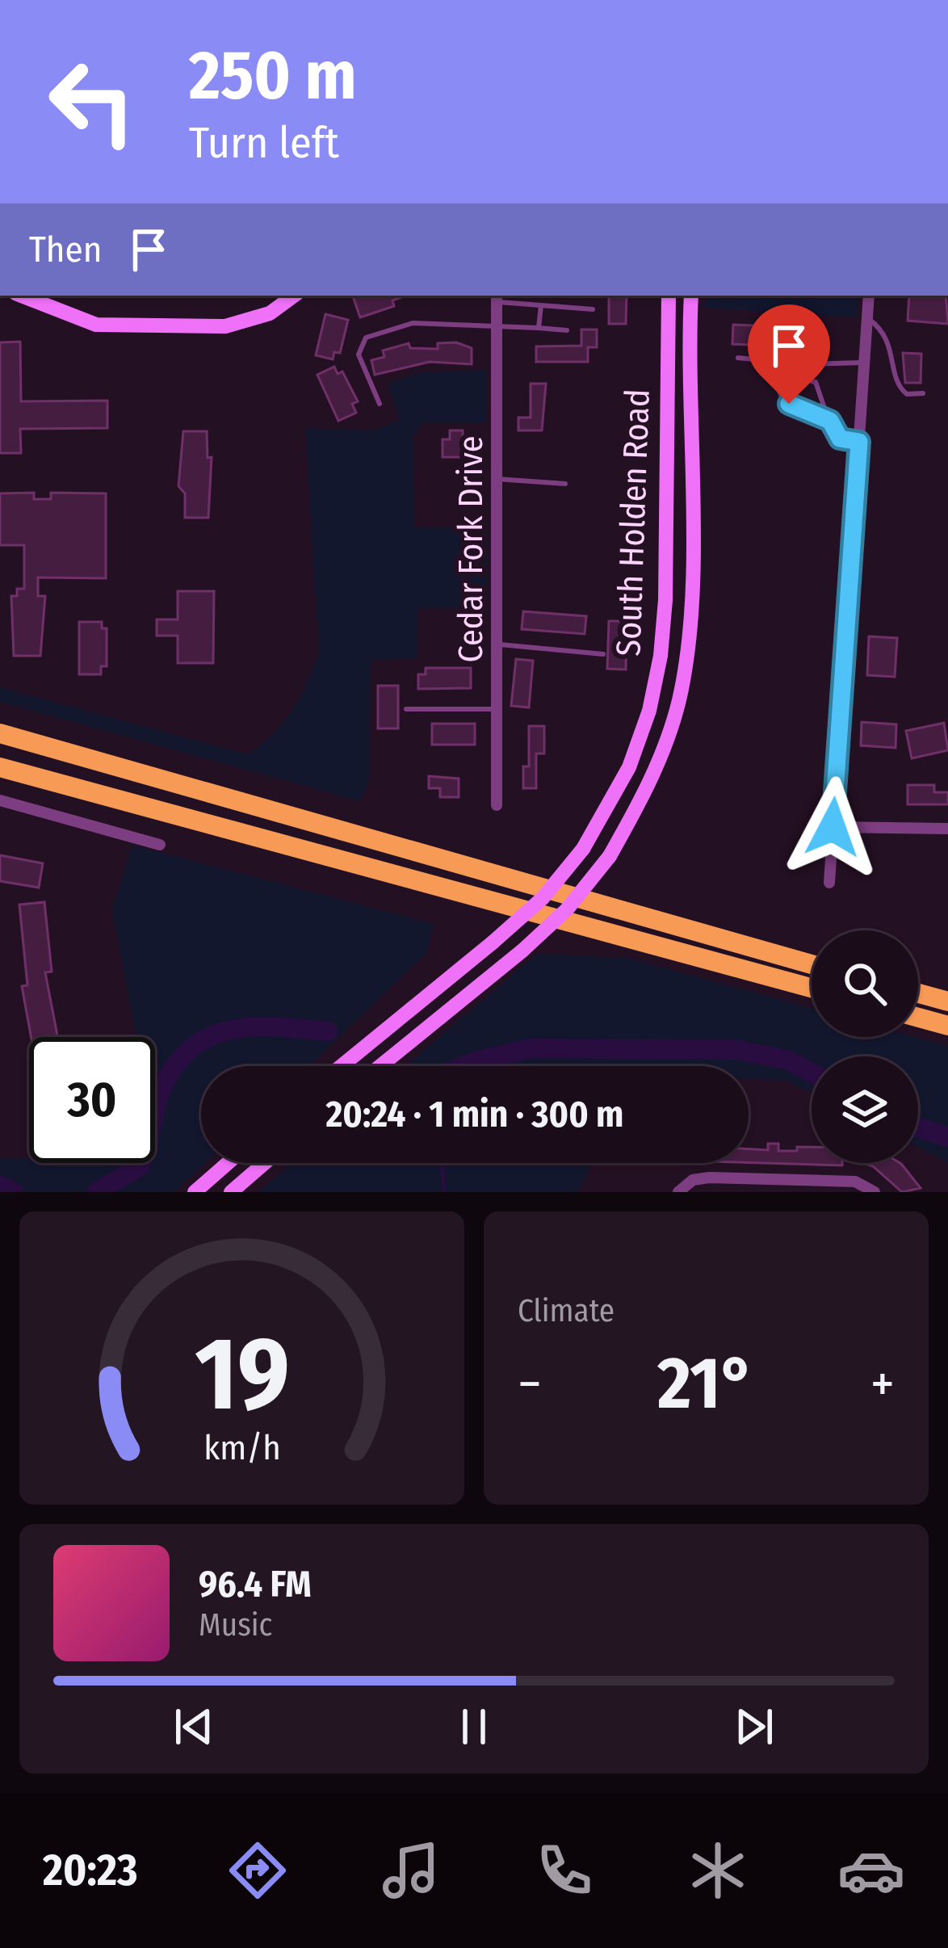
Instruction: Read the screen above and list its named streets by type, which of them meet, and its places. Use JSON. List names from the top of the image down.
{
  "streets": {
    "main road": ["South Holden Road"],
    "street": ["Cedar Fork Drive"]
  },
  "page": {
    "turn": ["250 m", "Turn left"],
    "then": "Then",
    "limit": "30",
    "trip": "20:24 · 1 min · 300 m",
    "tile": "Climate",
    "heat": ["−", "21°", "+"],
    "song": ["96.4 FM", "Music"],
    "tabs": "20:23",
    "gauge": ["19", "km/h"]
  }
}
